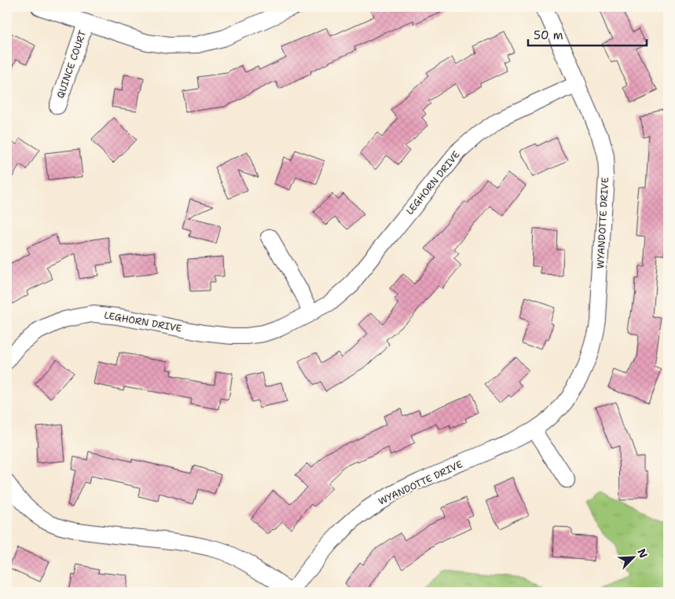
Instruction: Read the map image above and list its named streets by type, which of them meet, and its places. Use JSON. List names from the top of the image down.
{
  "streets": {
    "street": ["QUINCE COURT", "LEGHORN DRIVE", "WYANDOTTE DRIVE"]
  },
  "crossings": [
    ["LEGHORN DRIVE", "WYANDOTTE DRIVE"]
  ],
  "scale_bar": "50 m",
  "north": "top right"
}
